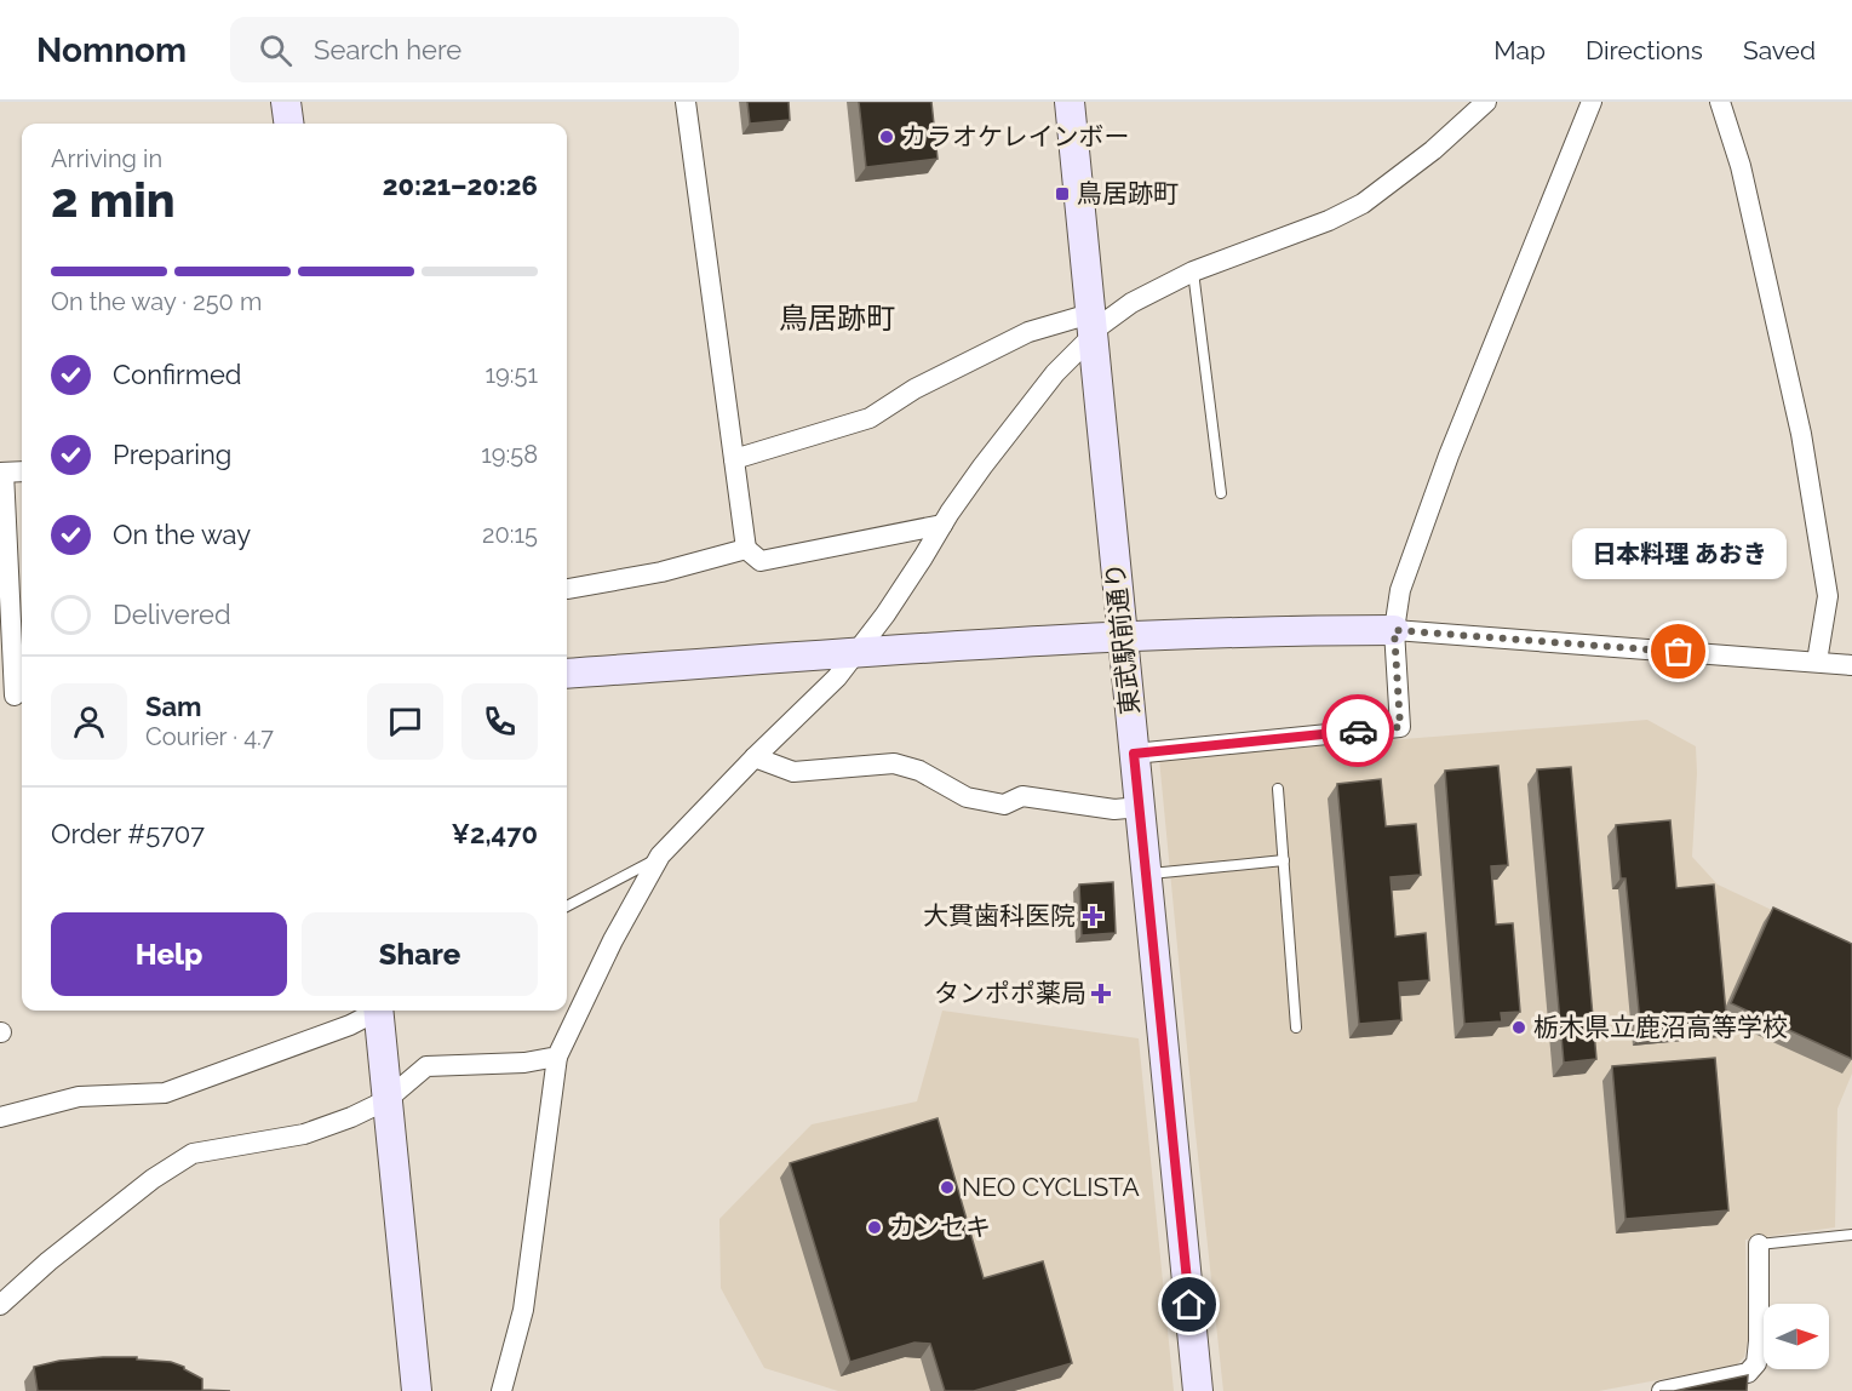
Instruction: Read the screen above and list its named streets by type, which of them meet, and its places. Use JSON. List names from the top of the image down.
{
  "streets": {
    "street": ["東武駅前通り"]
  },
  "districts": ["鳥居跡町"],
  "places": {
    "other": [
      "カラオケレインボー",
      "日本料理 あおき",
      "栃木県立鹿沼高等学校",
      "NEO CYCLISTA",
      "カンセキ"
    ],
    "transit": ["鳥居跡町"],
    "health": ["大貫歯科医院", "タンポポ薬局"]
  },
  "north": "right",
  "page": {
    "header": "Nomnom",
    "search": "Search here",
    "nav": ["Map", "Directions", "Saved"],
    "heading": ["2 min", "Arriving in", "20:21–20:26"],
    "panel": [
      "Sam",
      "Courier · 4.7",
      "Order #5707",
      "¥2,470"
    ],
    "bar": "On the way · 250 m",
    "list": [
      ["Confirmed", "19:51"],
      ["Preparing", "19:58"],
      ["On the way", "20:15"],
      "Delivered"
    ],
    "bubble": "日本料理 あおき",
    "buttons": ["Help", "Share"]
  }
}
